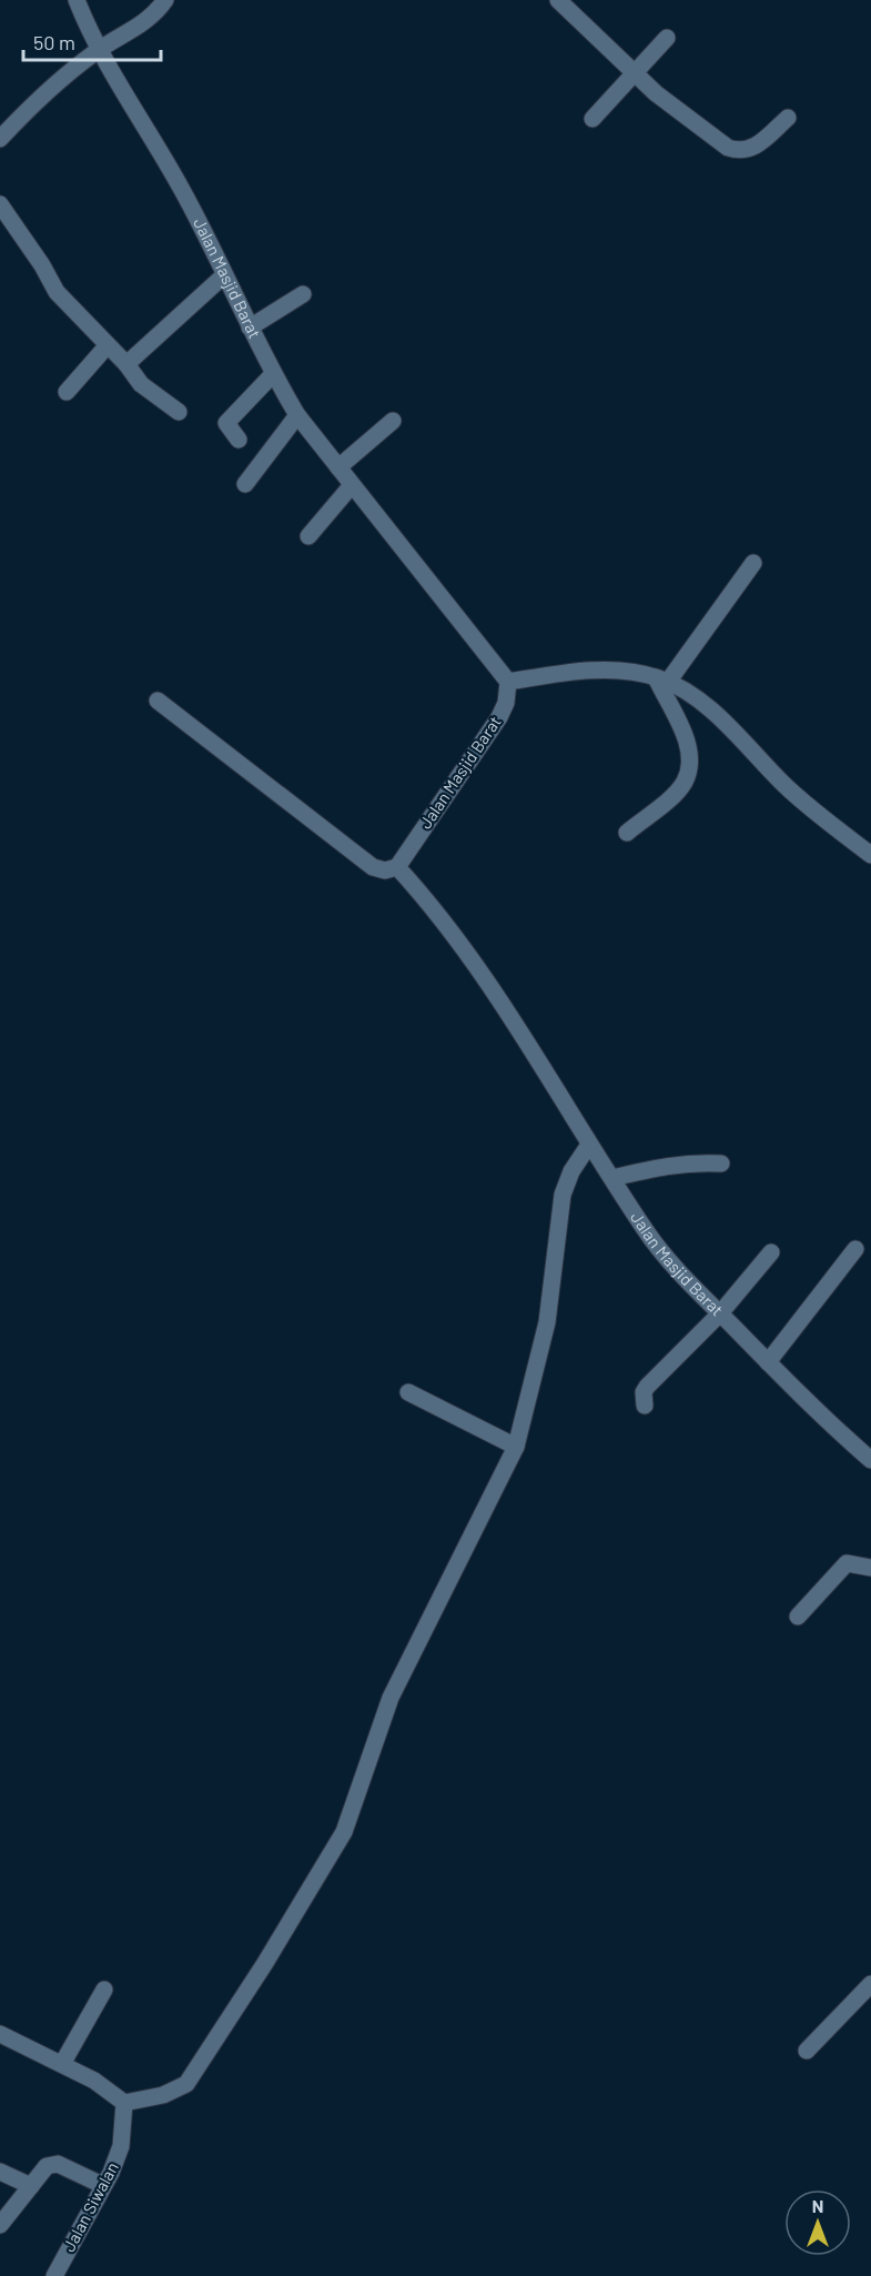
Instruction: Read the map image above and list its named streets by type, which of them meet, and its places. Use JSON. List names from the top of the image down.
{
  "streets": {
    "street": ["Jalan Masjid Barat", "Jalan Siwalan"]
  },
  "scale_bar": "50 m",
  "north": "top"
}
